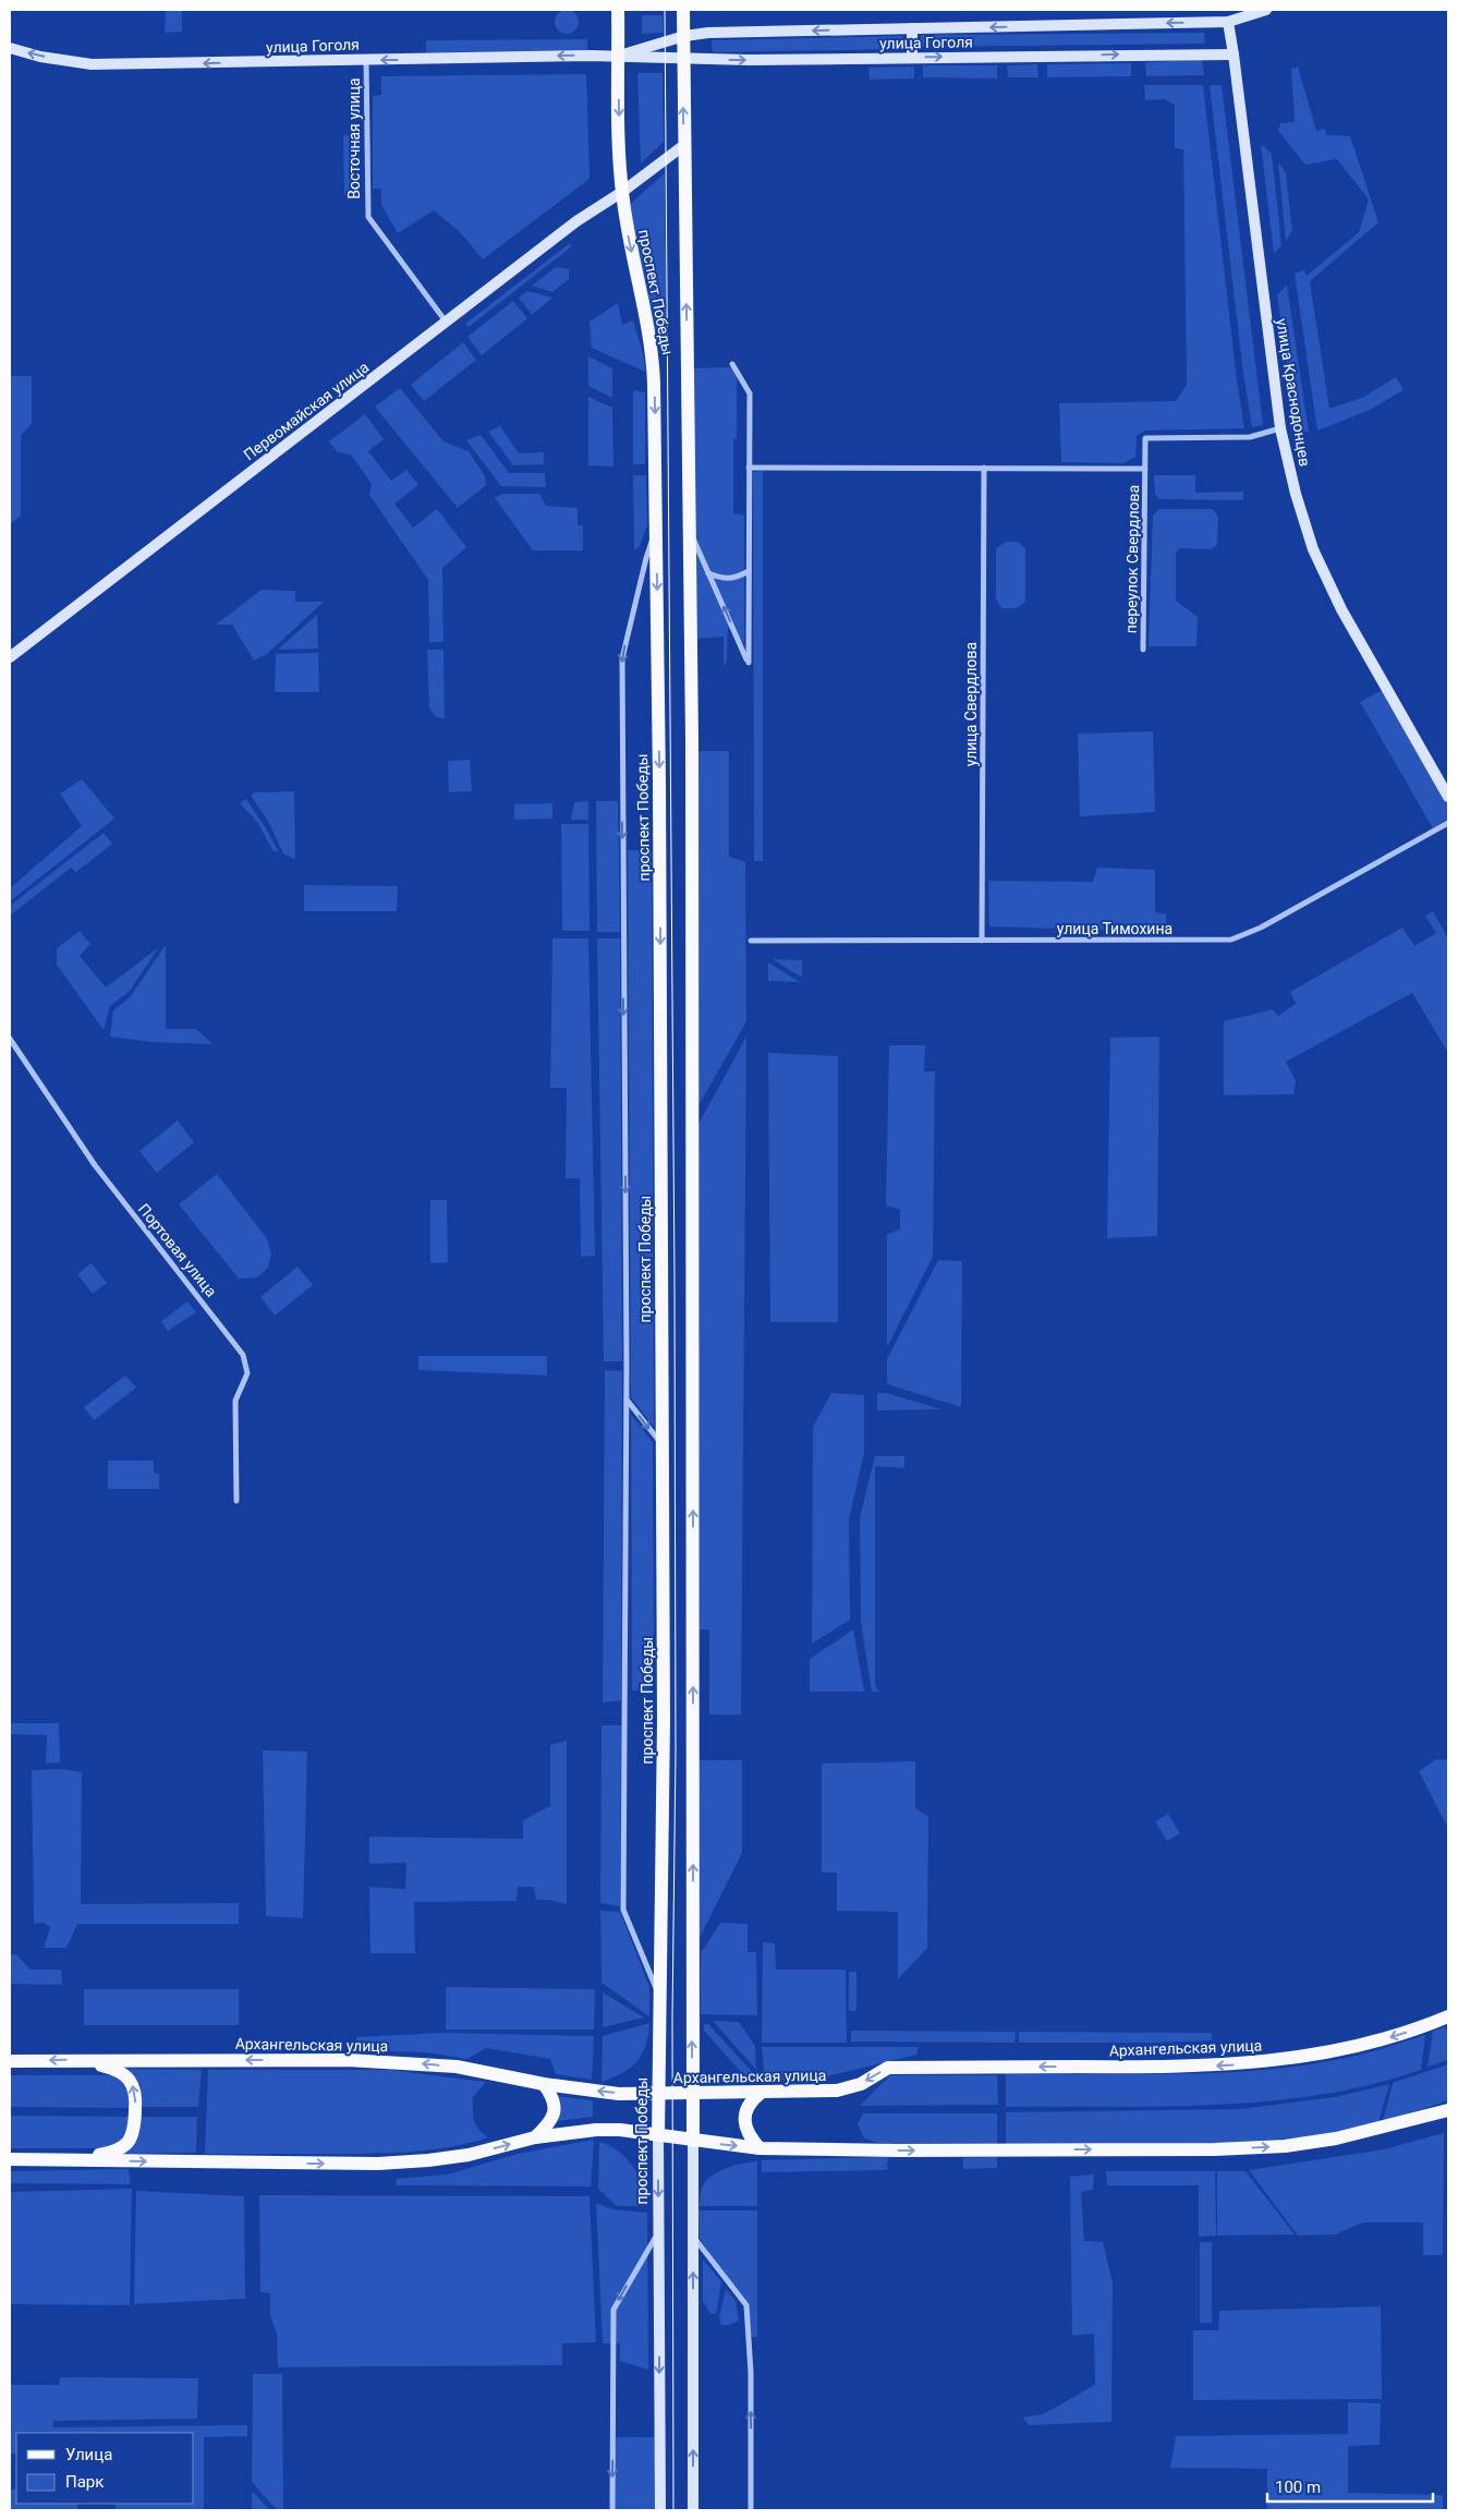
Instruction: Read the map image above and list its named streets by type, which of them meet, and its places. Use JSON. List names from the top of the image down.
{
  "streets": {
    "main road": [
      "улица Гоголя",
      "проспект Победы",
      "улица Краснодонцев",
      "Первомайская улица",
      "Архангельская улица"
    ],
    "street": [
      "Восточная улица",
      "переулок Свердлова",
      "улица Свердлова",
      "улица Тимохина",
      "Портовая улица"
    ]
  },
  "crossings": [
    ["улица Гоголя", "Восточная улица"],
    ["улица Гоголя", "проспект Победы"],
    ["улица Гоголя", "улица Краснодонцев"],
    ["Восточная улица", "Первомайская улица"],
    ["проспект Победы", "Первомайская улица"],
    ["проспект Победы", "Архангельская улица"],
    ["улица Краснодонцев", "переулок Свердлова"],
    ["улица Свердлова", "улица Тимохина"]
  ],
  "legend": ["Улица", "Парк"],
  "scale_bar": "100 m"
}
